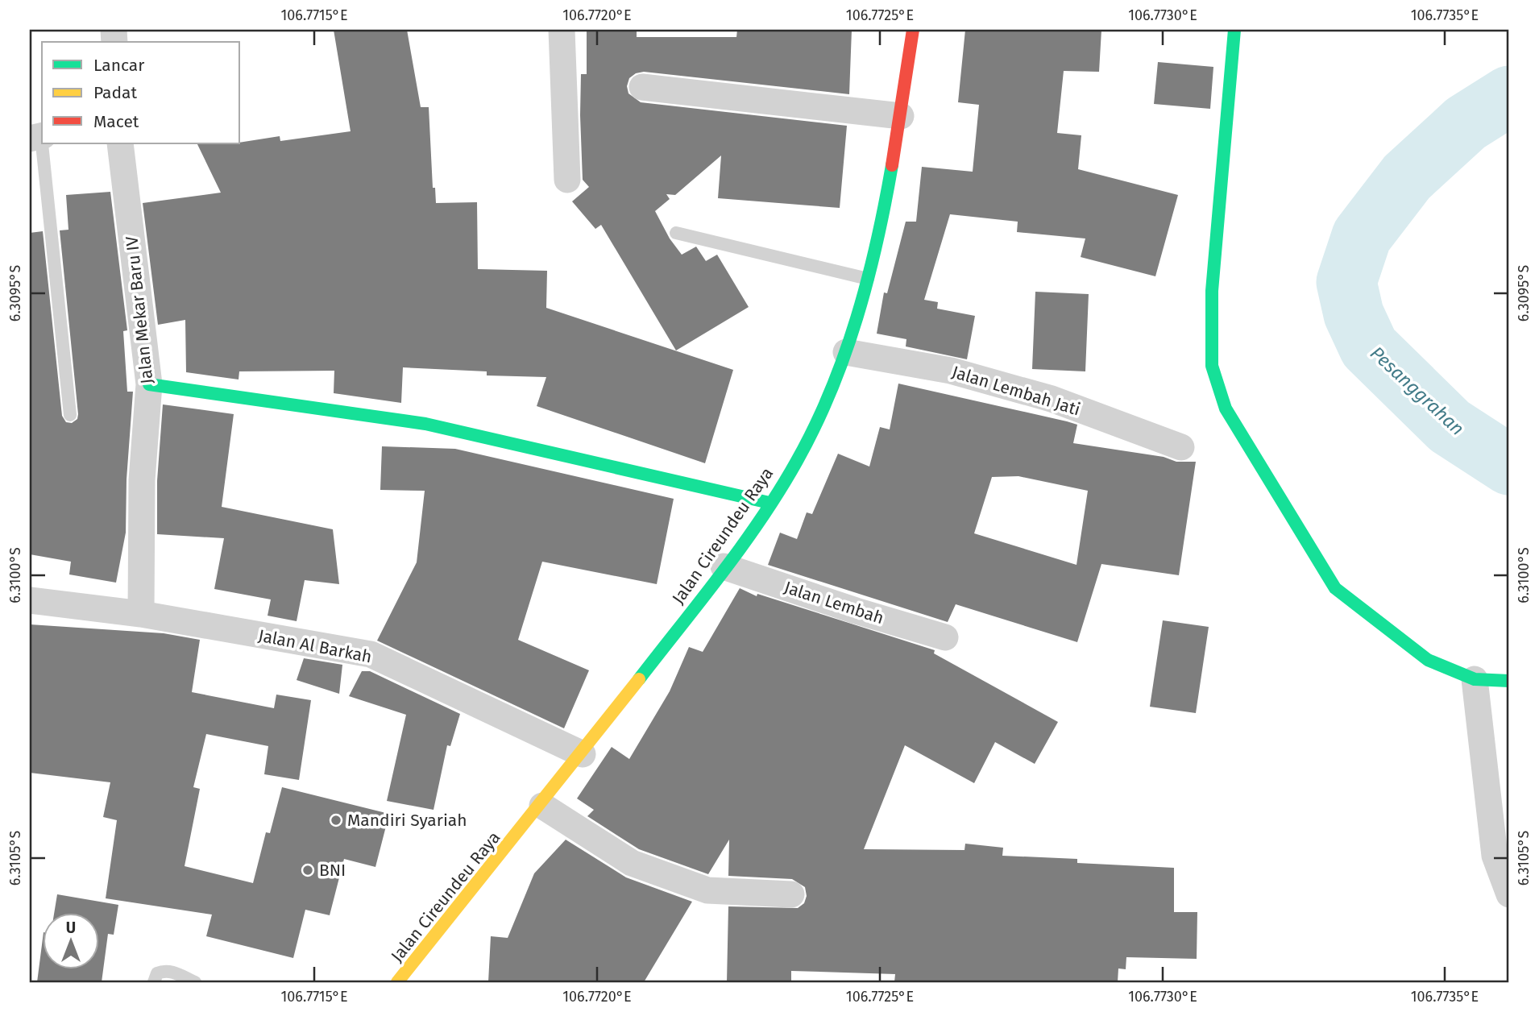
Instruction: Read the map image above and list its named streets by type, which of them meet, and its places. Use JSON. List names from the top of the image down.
{
  "streets": {
    "street": [
      "Jalan Mekar Baru IV",
      "Jalan Lembah Jati",
      "Jalan Cireundeu Raya",
      "Jalan Lembah",
      "Jalan Al Barkah"
    ]
  },
  "crossings": [
    ["Jalan Mekar Baru IV", "Jalan Al Barkah"],
    ["Jalan Lembah Jati", "Jalan Cireundeu Raya"],
    ["Jalan Cireundeu Raya", "Jalan Lembah"],
    ["Jalan Cireundeu Raya", "Jalan Al Barkah"]
  ],
  "water": ["Pesanggrahan"],
  "places": ["Mandiri Syariah", "BNI"],
  "legend": ["Lancar", "Padat", "Macet"],
  "north": "top",
  "coordinates": [
    "106.7715°E",
    "106.7720°E",
    "106.7725°E",
    "106.7730°E",
    "106.7735°E",
    "6.3095°S",
    "6.3100°S",
    "6.3105°S"
  ]
}
